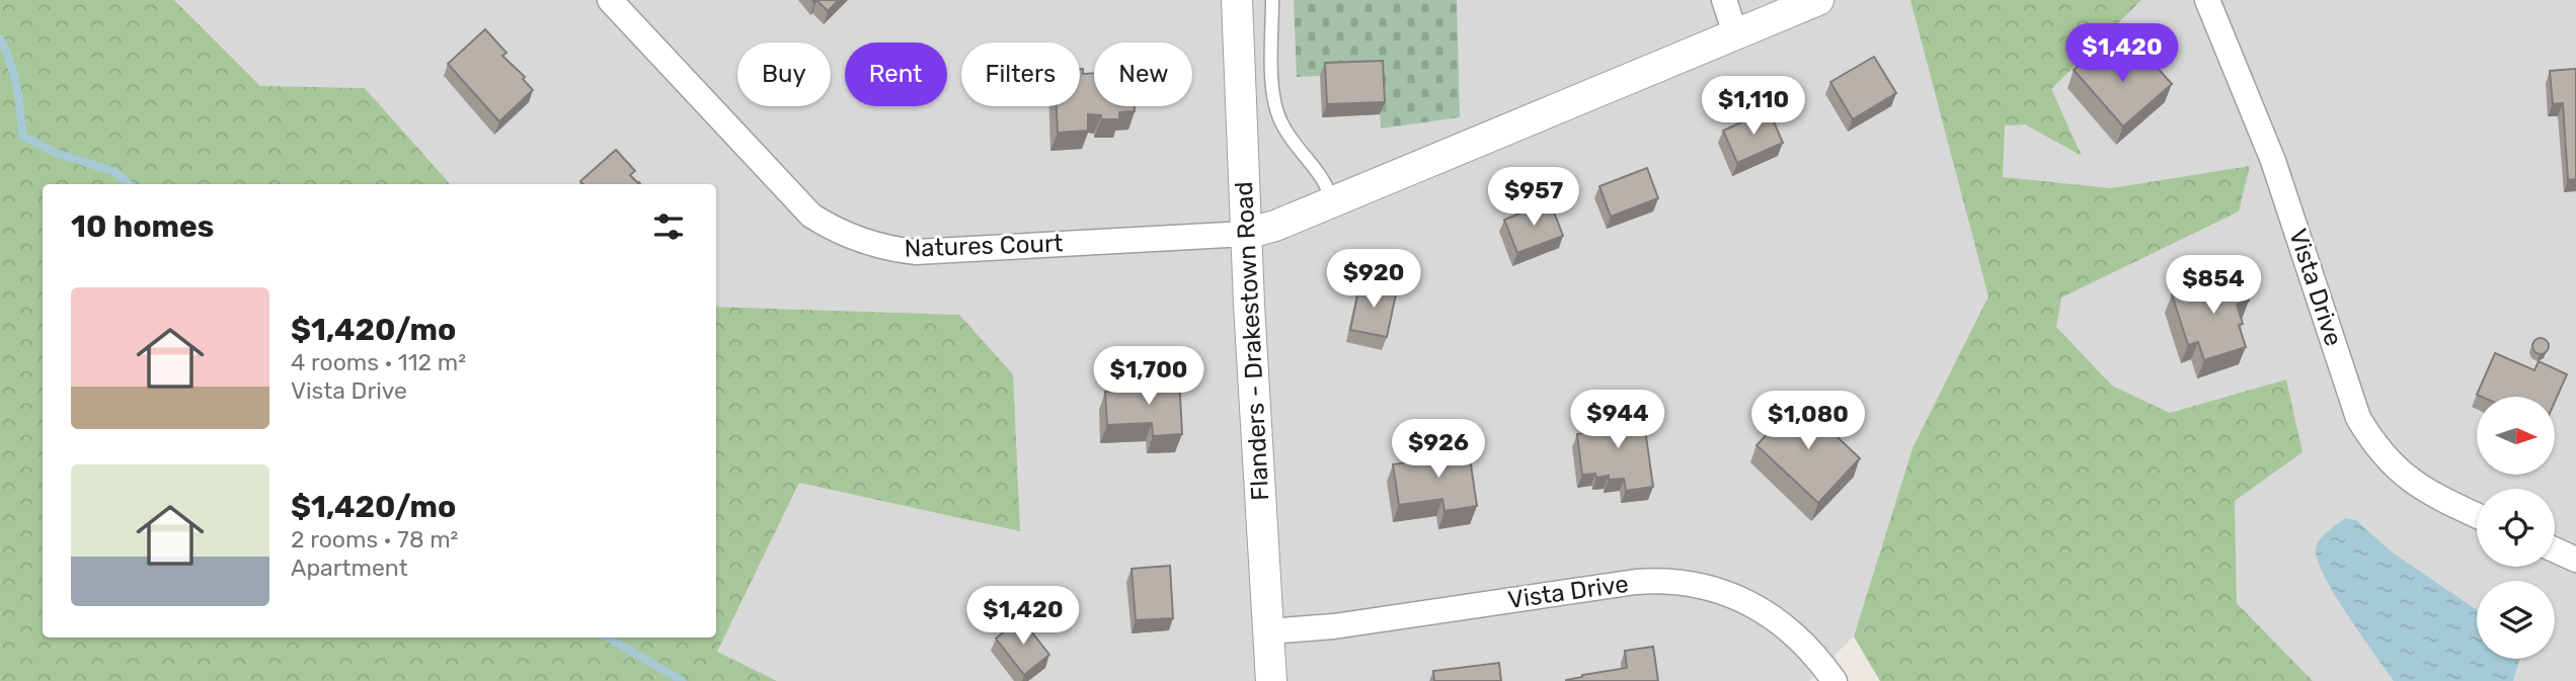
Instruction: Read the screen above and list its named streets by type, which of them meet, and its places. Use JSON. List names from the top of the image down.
{
  "streets": {
    "street": ["Natures Court", "Vista Drive", "Flanders - Drakestown Road"]
  },
  "crossings": [
    ["Natures Court", "Flanders - Drakestown Road"],
    ["Vista Drive", "Flanders - Drakestown Road"]
  ],
  "north": "right",
  "page": {
    "price": [
      "$1,420",
      "$1,110",
      "$957",
      "$920",
      "$854",
      "$1,700",
      "$944",
      "$1,080",
      "$926",
      "$1,420"
    ],
    "chip": [
      "Buy",
      "Rent",
      "Filters",
      "New"
    ],
    "heading": "10 homes",
    "list": [
      {
        "name": "$1,420/mo",
        "note": "4 rooms · 112 m² · Vista Drive"
      },
      {
        "name": "$1,420/mo",
        "note": "2 rooms · 78 m² · Apartment"
      }
    ]
  }
}
